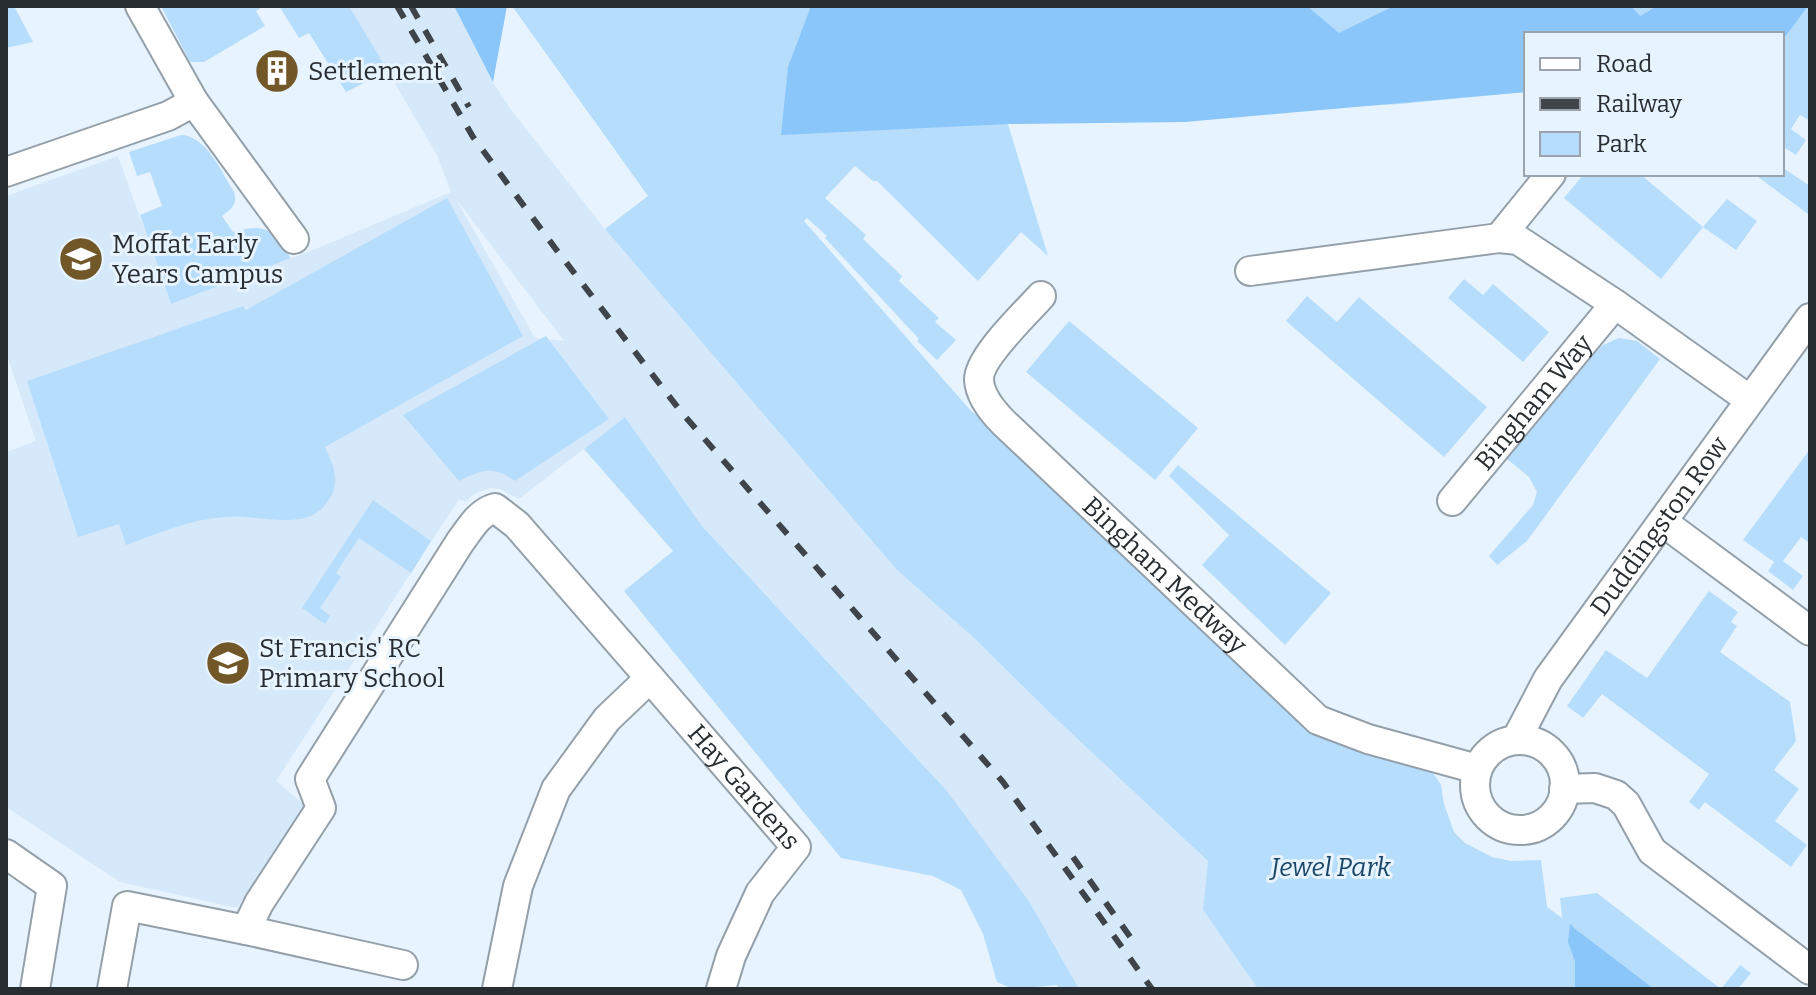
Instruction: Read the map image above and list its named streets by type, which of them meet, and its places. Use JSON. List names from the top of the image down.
{
  "streets": {
    "street": [
      "Bingham Way",
      "Duddingston Row",
      "Bingham Medway",
      "Hay Gardens"
    ]
  },
  "crossings": [
    ["Duddingston Row", "Bingham Medway"]
  ],
  "parks": ["Jewel Park"],
  "places": {
    "building": ["Settlement"],
    "school or university": ["Moffat Early Years Campus", "St Francis' RC Primary School"]
  },
  "legend": ["Road", "Railway", "Park"]
}
